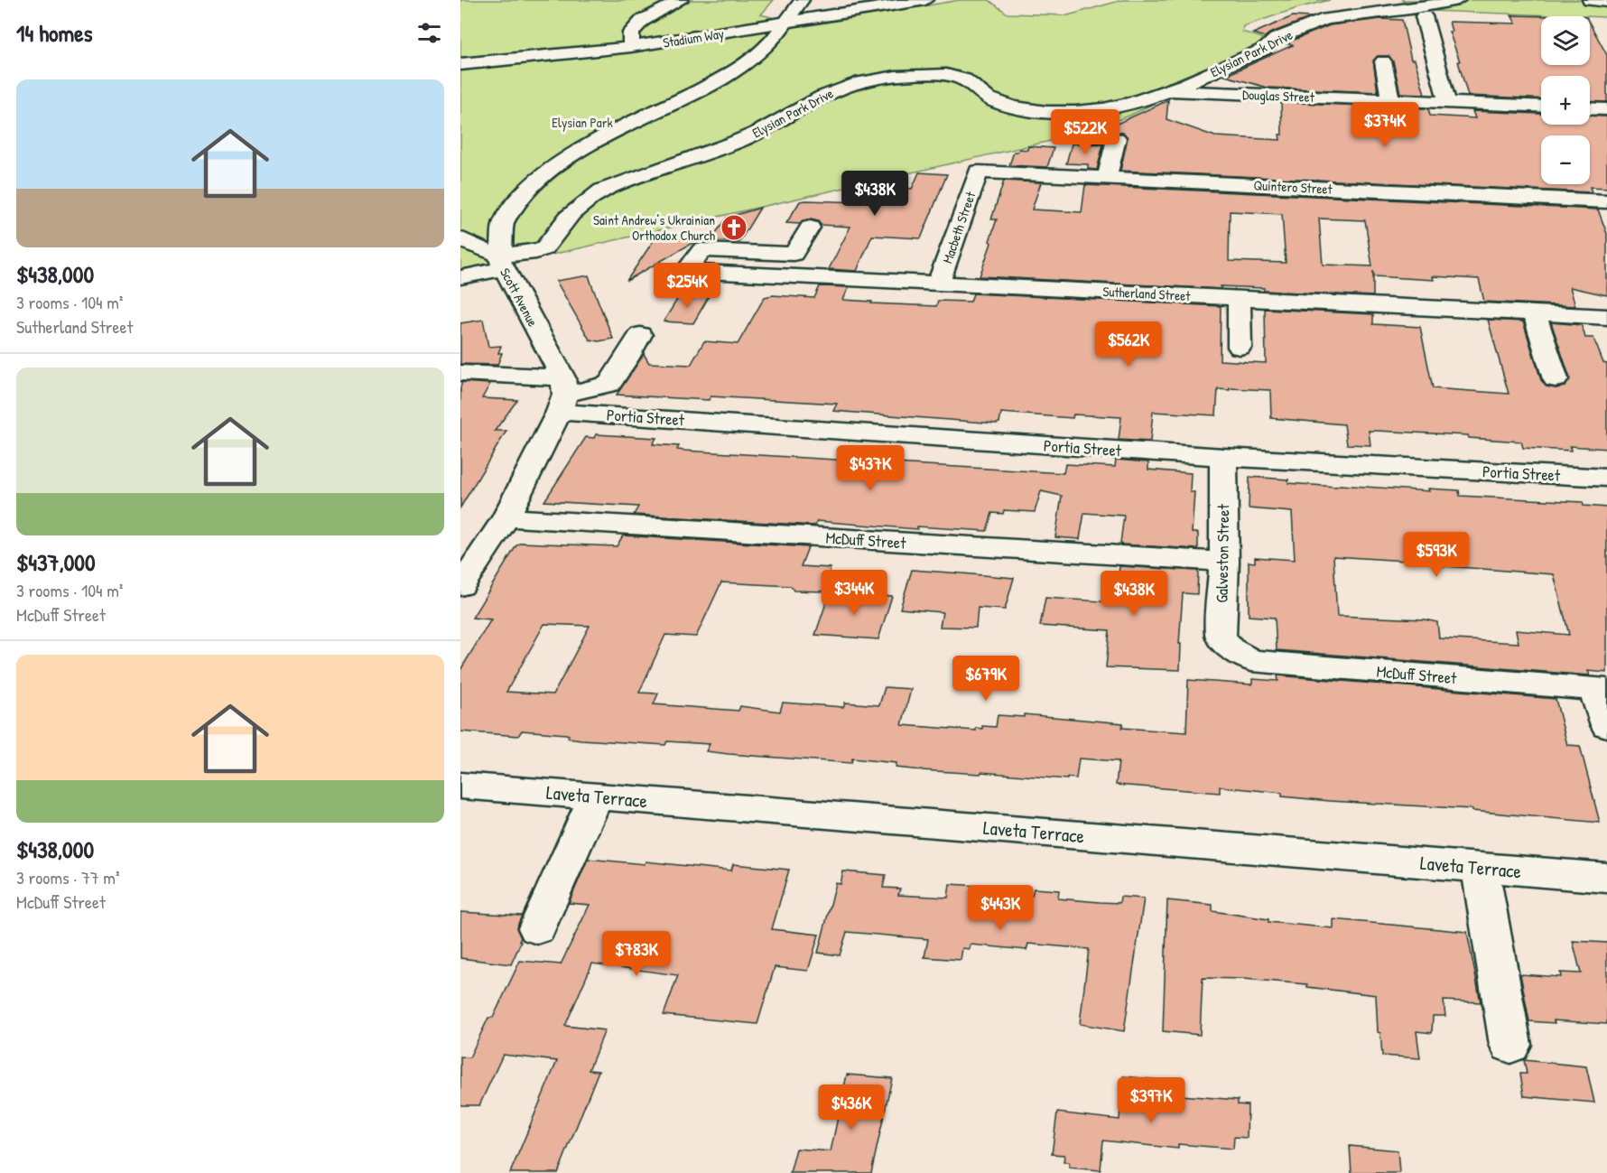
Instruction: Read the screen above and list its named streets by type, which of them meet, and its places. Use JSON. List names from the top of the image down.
{
  "streets": {
    "street": [
      "Stadium Way",
      "Elysian Park Drive",
      "Douglas Street",
      "Quintero Street",
      "Macbeth Street",
      "Sutherland Street",
      "Scott Avenue",
      "Portia Street",
      "McDuff Street",
      "Galveston Street",
      "Laveta Terrace"
    ]
  },
  "crossings": [
    ["Stadium Way", "Scott Avenue"],
    ["Elysian Park Drive", "Douglas Street"],
    ["Elysian Park Drive", "Scott Avenue"],
    ["Quintero Street", "Macbeth Street"],
    ["Macbeth Street", "Sutherland Street"],
    ["Scott Avenue", "Portia Street"],
    ["Portia Street", "Galveston Street"],
    ["McDuff Street", "Galveston Street"]
  ],
  "parks": ["Elysian Park"],
  "places": {
    "church": ["Saint Andrew’s Ukrainian Orthodox Church"]
  },
  "page": {
    "heading": "14 homes",
    "map_buttons": ["+", "−"],
    "list": [
      {
        "name": "$438,000",
        "note": "3 rooms · 104 m² · Sutherland Street"
      },
      {
        "name": "$437,000",
        "note": "3 rooms · 104 m² · McDuff Street"
      },
      {
        "name": "$438,000",
        "note": "3 rooms · 77 m² · McDuff Street"
      }
    ],
    "price": [
      "$374K",
      "$522K",
      "$438K",
      "$254K",
      "$562K",
      "$437K",
      "$593K",
      "$344K",
      "$438K",
      "$679K",
      "$443K",
      "$783K",
      "$397K",
      "$436K"
    ]
  }
}
